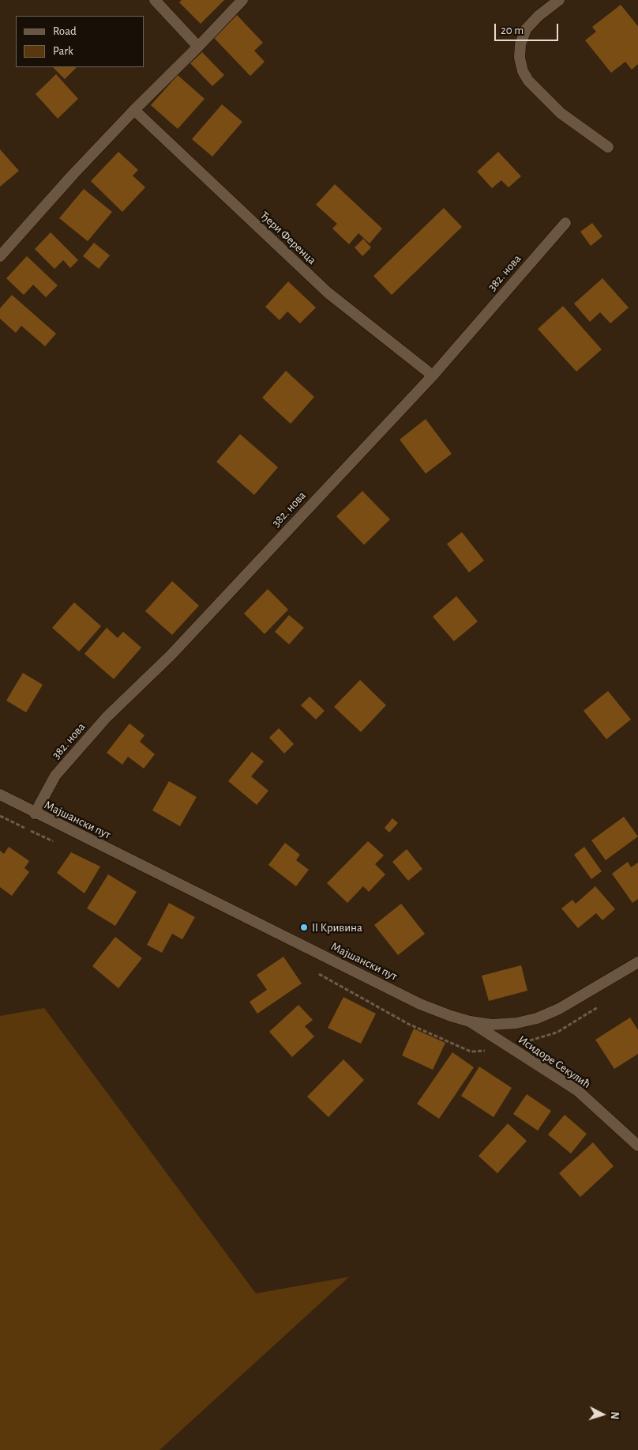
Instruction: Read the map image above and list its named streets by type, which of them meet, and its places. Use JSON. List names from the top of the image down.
{
  "streets": {
    "street": [
      "Ђери Ференца",
      "382. нова",
      "Мајшански пут",
      "Исидоре Секулић"
    ]
  },
  "crossings": [
    ["Ђери Ференца", "382. нова"],
    ["382. нова", "Мајшански пут"],
    ["Мајшански пут", "Исидоре Секулић"]
  ],
  "places": ["II Кривина"],
  "legend": ["Road", "Park"],
  "scale_bar": "20 m",
  "north": "right"
}
